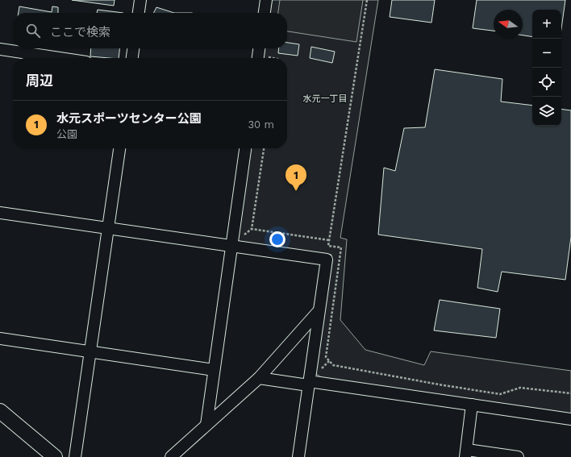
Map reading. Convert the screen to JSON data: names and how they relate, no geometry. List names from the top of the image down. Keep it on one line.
{"districts":["水元一丁目"],"north":"left","page":{"map_buttons":["+","−"],"search":"ここで検索","heading":"周辺","list":[{"mark":"1","name":"水元スポーツセンター公園","note":"公園","value":"30 m"}],"pins":"1"}}
